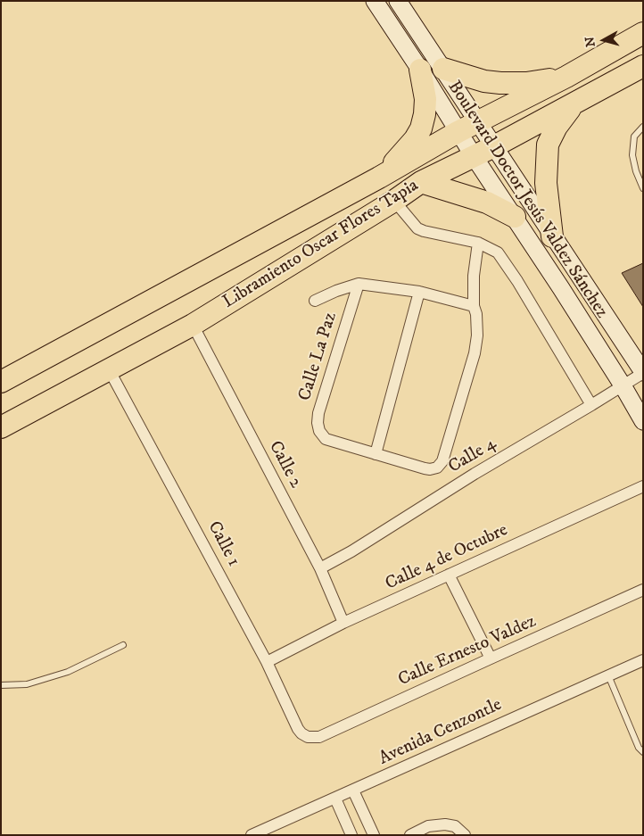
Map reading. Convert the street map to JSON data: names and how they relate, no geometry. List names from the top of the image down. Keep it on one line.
{"streets":{"highway":["Libramiento Oscar Flores Tapia"],"main road":["Boulevard Doctor Jesús Valdez Sánchez"],"street":["Calle La Paz","Calle 4","Calle 2","Calle 1","Calle 4 de Octubre","Calle Ernesto Valdez","Avenida Cenzontle"]},"crossings":[["Boulevard Doctor Jesús Valdez Sánchez","Libramiento Oscar Flores Tapia"],["Boulevard Doctor Jesús Valdez Sánchez","Calle 4"],["Libramiento Oscar Flores Tapia","Calle 2"],["Libramiento Oscar Flores Tapia","Calle 1"],["Calle 4","Calle 2"],["Calle 2","Calle 4 de Octubre"],["Calle 1","Calle 4 de Octubre"],["Calle 1","Calle Ernesto Valdez"]],"north":"left"}
